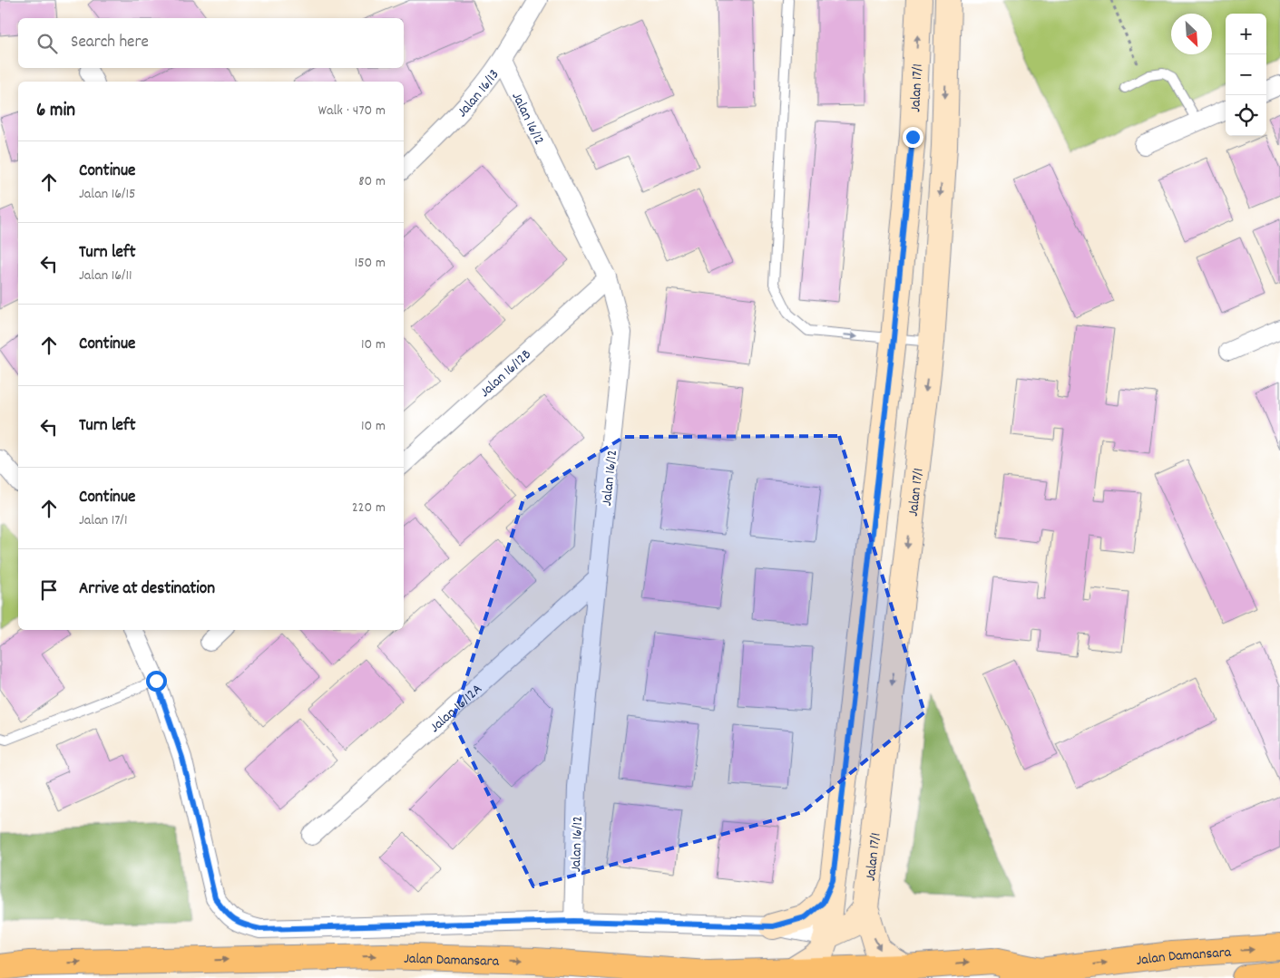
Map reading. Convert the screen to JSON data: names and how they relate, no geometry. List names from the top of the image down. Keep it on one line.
{"streets":{"main road":["Jalan Damansara"],"street":["Jalan 17/1","Jalan 16/13","Jalan 16/12","Jalan 16/12B","Jalan 16/12A"]},"crossings":[["Jalan 17/1","Jalan Damansara"],["Jalan 16/13","Jalan 16/12"],["Jalan 16/12","Jalan 16/12B"],["Jalan 16/12","Jalan 16/12A"]],"one_way":["Jalan Damansara"],"north":"bottom right","page":{"map_buttons":["+","−"],"search":"Search here","heading":["6 min","Walk · 470 m"],"list":[["Continue","Jalan 16/15","80 m"],["Turn left","Jalan 16/11","150 m"],["Continue","10 m"],["Turn left","10 m"],["Continue","Jalan 17/1","220 m"],"Arrive at destination"]}}
